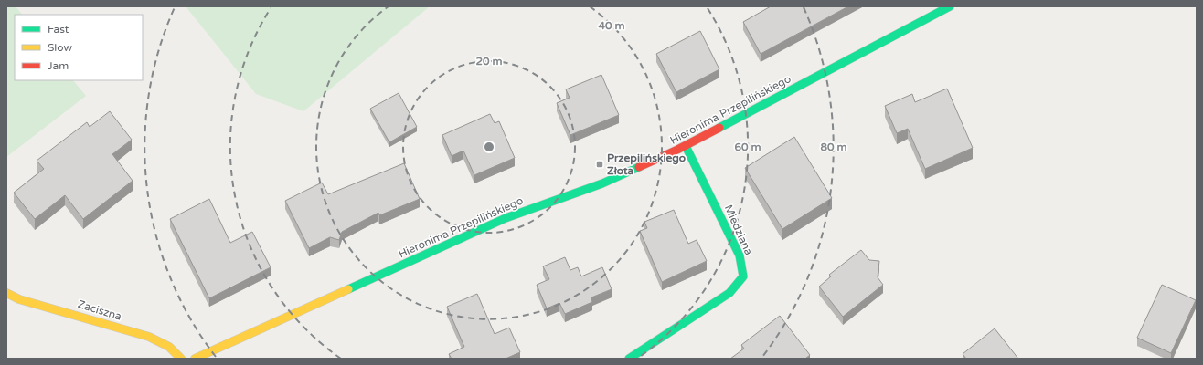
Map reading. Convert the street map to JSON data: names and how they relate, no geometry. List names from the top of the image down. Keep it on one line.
{"streets":{"street":["Hieronima Przepilińskiego","Miedziana","Zaciszna"]},"crossings":[["Hieronima Przepilińskiego","Miedziana"]],"places":{"transit":["Przepilińskiego Złota"]},"legend":["Fast","Slow","Jam"],"rings":["40 m","20 m","60 m","80 m"]}
